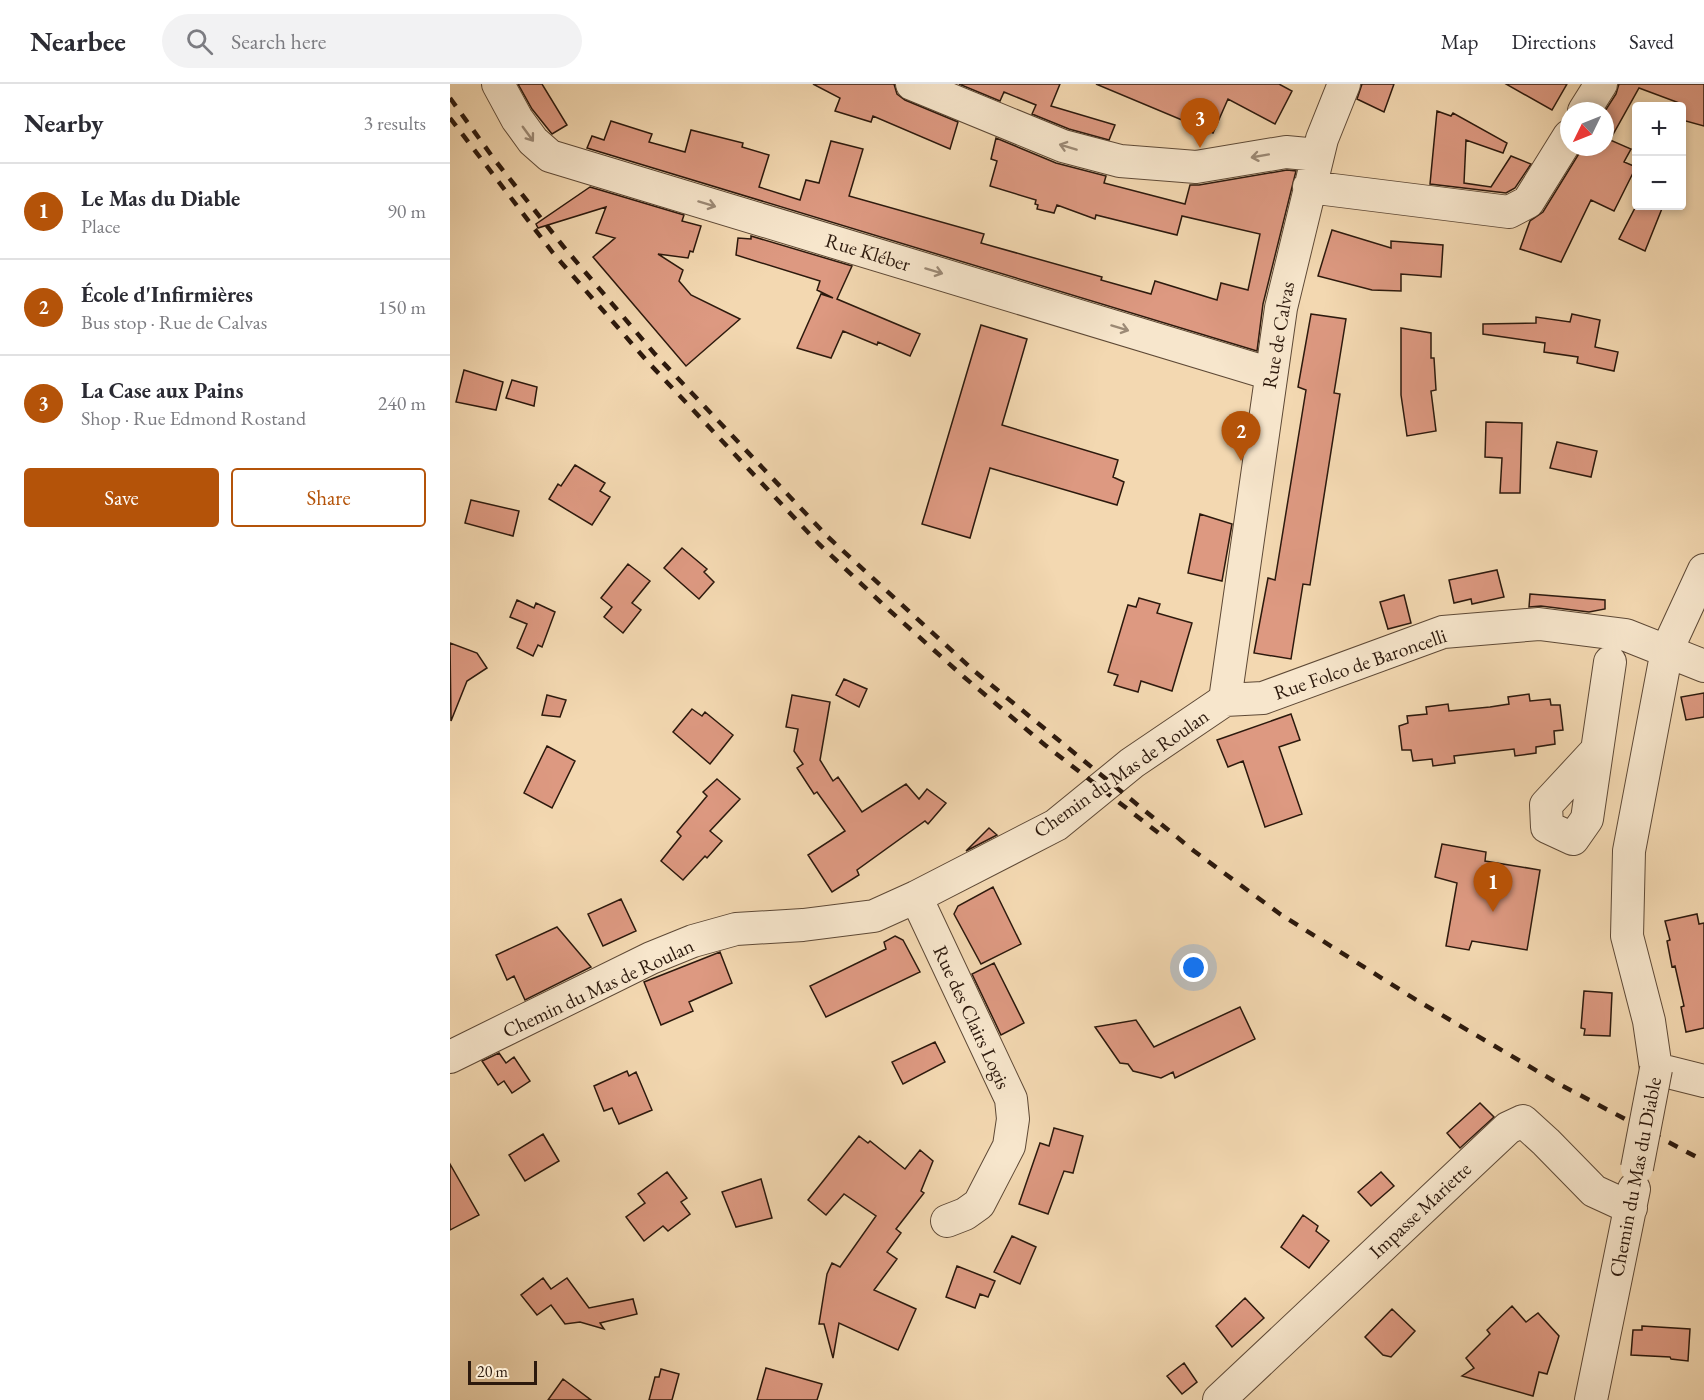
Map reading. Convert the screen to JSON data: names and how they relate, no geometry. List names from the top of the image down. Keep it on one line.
{"streets":{"street":["Rue Kléber","Rue de Calvas","Rue Folco de Baroncelli","Chemin du Mas de Roulan","Rue des Clairs Logis","Chemin du Mas du Diable","Impasse Mariette"]},"crossings":[["Rue Kléber","Rue de Calvas"],["Rue de Calvas","Rue Folco de Baroncelli"],["Rue de Calvas","Chemin du Mas de Roulan"],["Rue Folco de Baroncelli","Chemin du Mas de Roulan"],["Rue Folco de Baroncelli","Chemin du Mas du Diable"],["Chemin du Mas de Roulan","Rue des Clairs Logis"],["Chemin du Mas du Diable","Impasse Mariette"]],"scale_bar":"20 m","north":"bottom left","page":{"header":"Nearbee","search":"Search here","nav":["Map","Directions","Saved"],"heading":["Nearby","3 results"],"pins":["3","2","1"],"map_buttons":["+","−"],"list":[{"mark":"1","name":"Le Mas du Diable","note":"Place","value":"90 m"},{"mark":"2","name":"École d'Infirmières","note":"Bus stop · Rue de Calvas","value":"150 m"},{"mark":"3","name":"La Case aux Pains","note":"Shop · Rue Edmond Rostand","value":"240 m"}],"buttons":["Save","Share"],"scale":"20 m"}}
